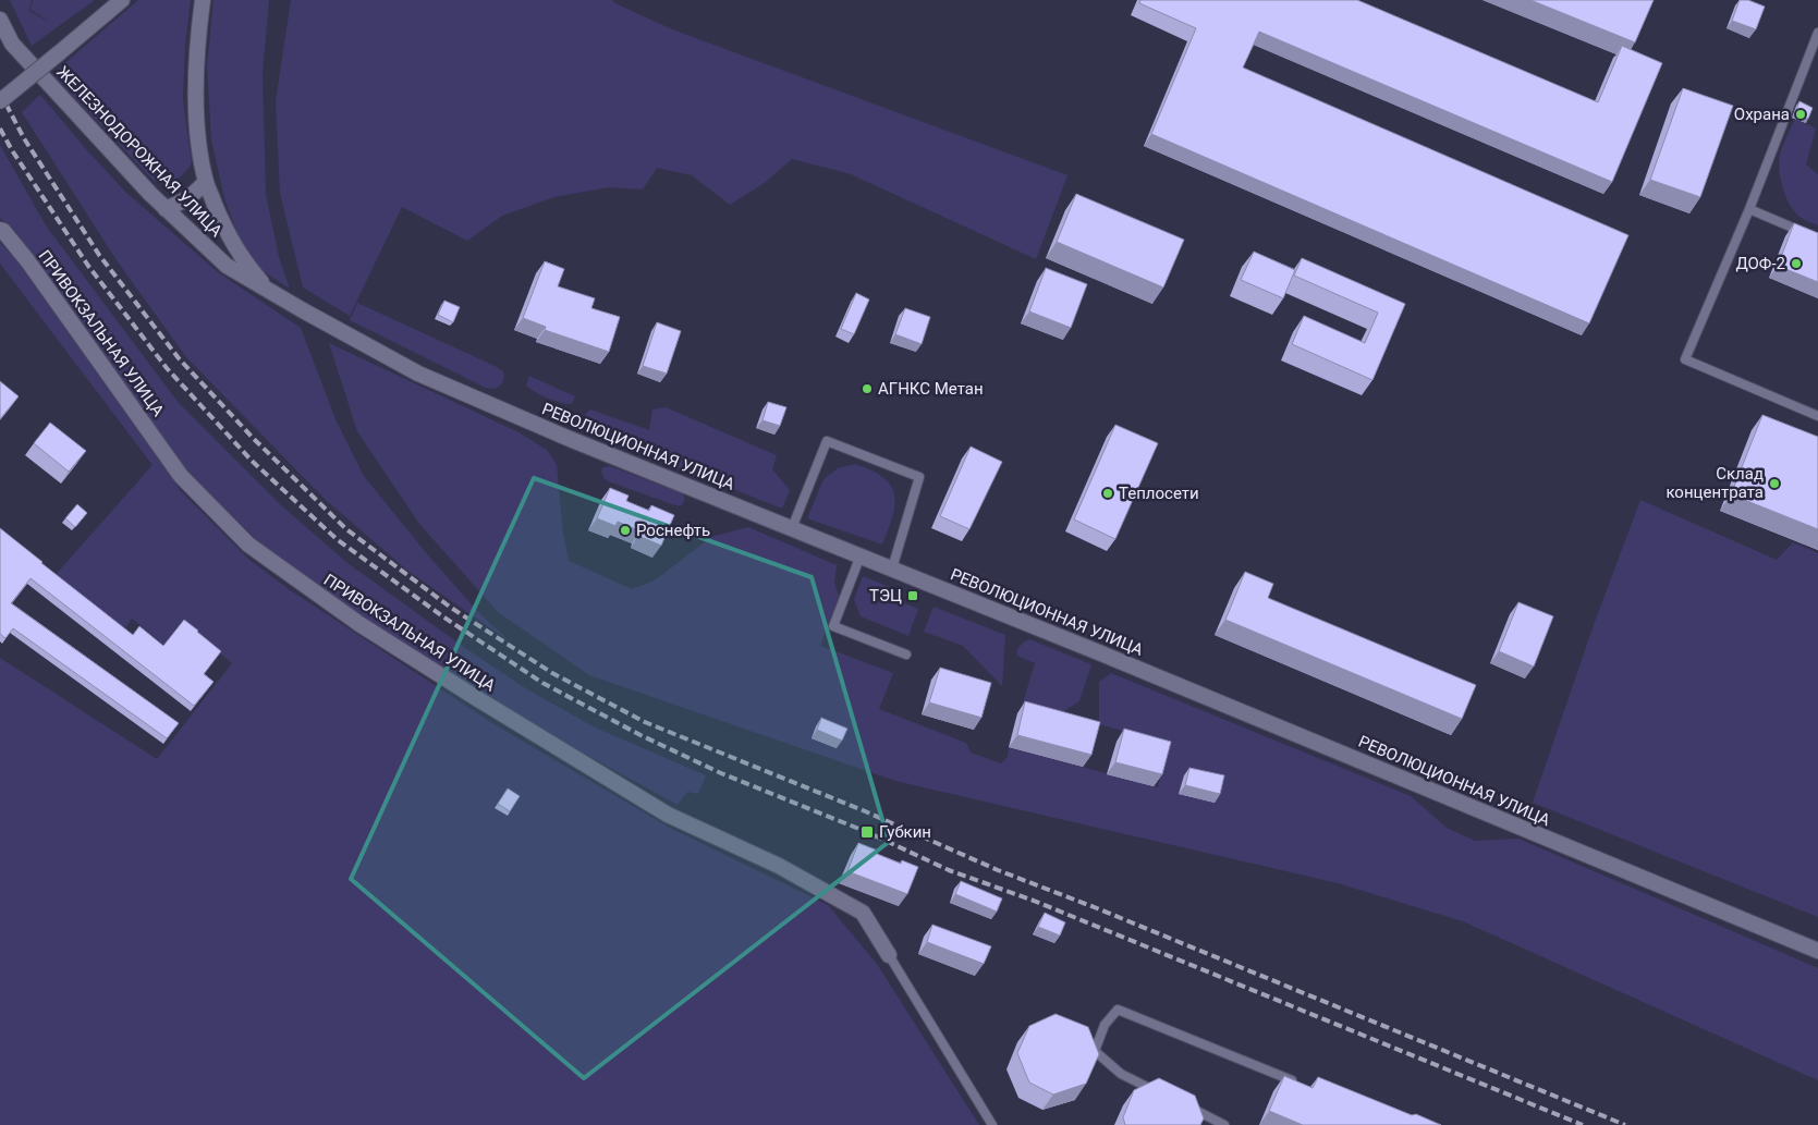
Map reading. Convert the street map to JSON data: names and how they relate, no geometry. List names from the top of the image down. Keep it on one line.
{"streets":{"street":["ЖЕЛЕЗНОДОРОЖНАЯ УЛИЦА","ПРИВОКЗАЛЬНАЯ УЛИЦА","РЕВОЛЮЦИОННАЯ УЛИЦА"]},"crossings":[["ЖЕЛЕЗНОДОРОЖНАЯ УЛИЦА","РЕВОЛЮЦИОННАЯ УЛИЦА"]],"places":{"other":["Охрана","ДОФ-2","АГНКС Метан","Склад концентрата","Теплосети","Роснефть"],"transit":["ТЭЦ","Губкин"]}}
